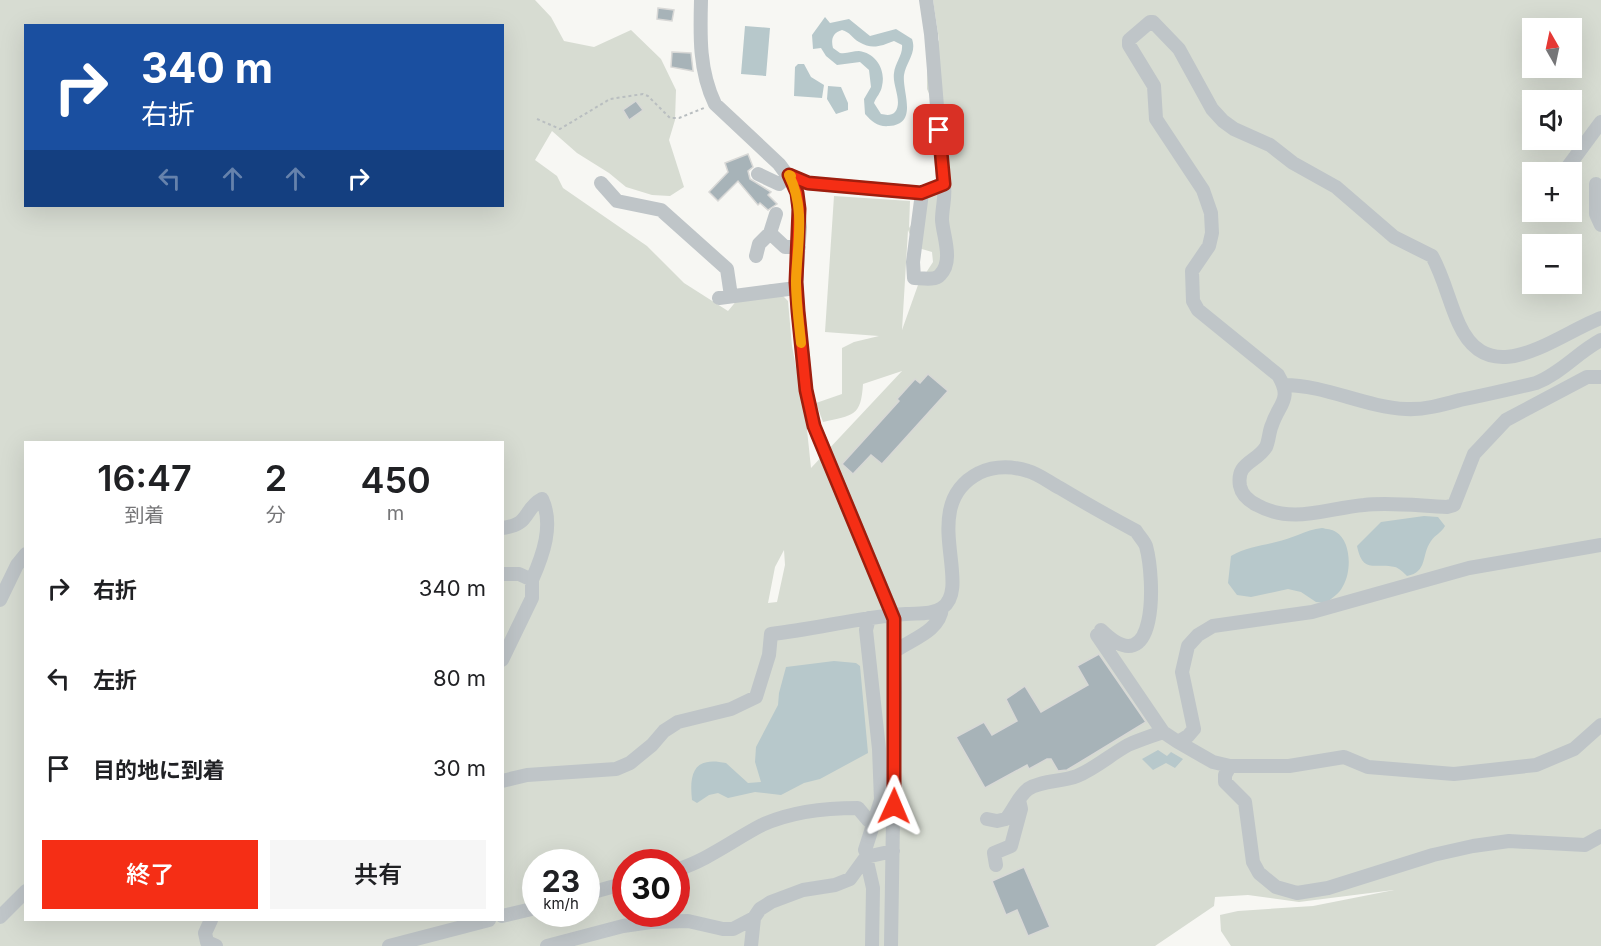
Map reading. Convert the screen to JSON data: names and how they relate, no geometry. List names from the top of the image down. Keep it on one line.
{"north":"top","page":{"map_buttons":["+","−"],"turn":["340 m","右折"],"eta":["16:47","到着","2","分","450","m"],"list":[{"name":"右折","value":"340 m"},{"name":"左折","value":"80 m"},{"name":"目的地に到着","value":"30 m"}],"buttons":["終了","共有"],"speed":"23 km/h","limit":"30"}}
